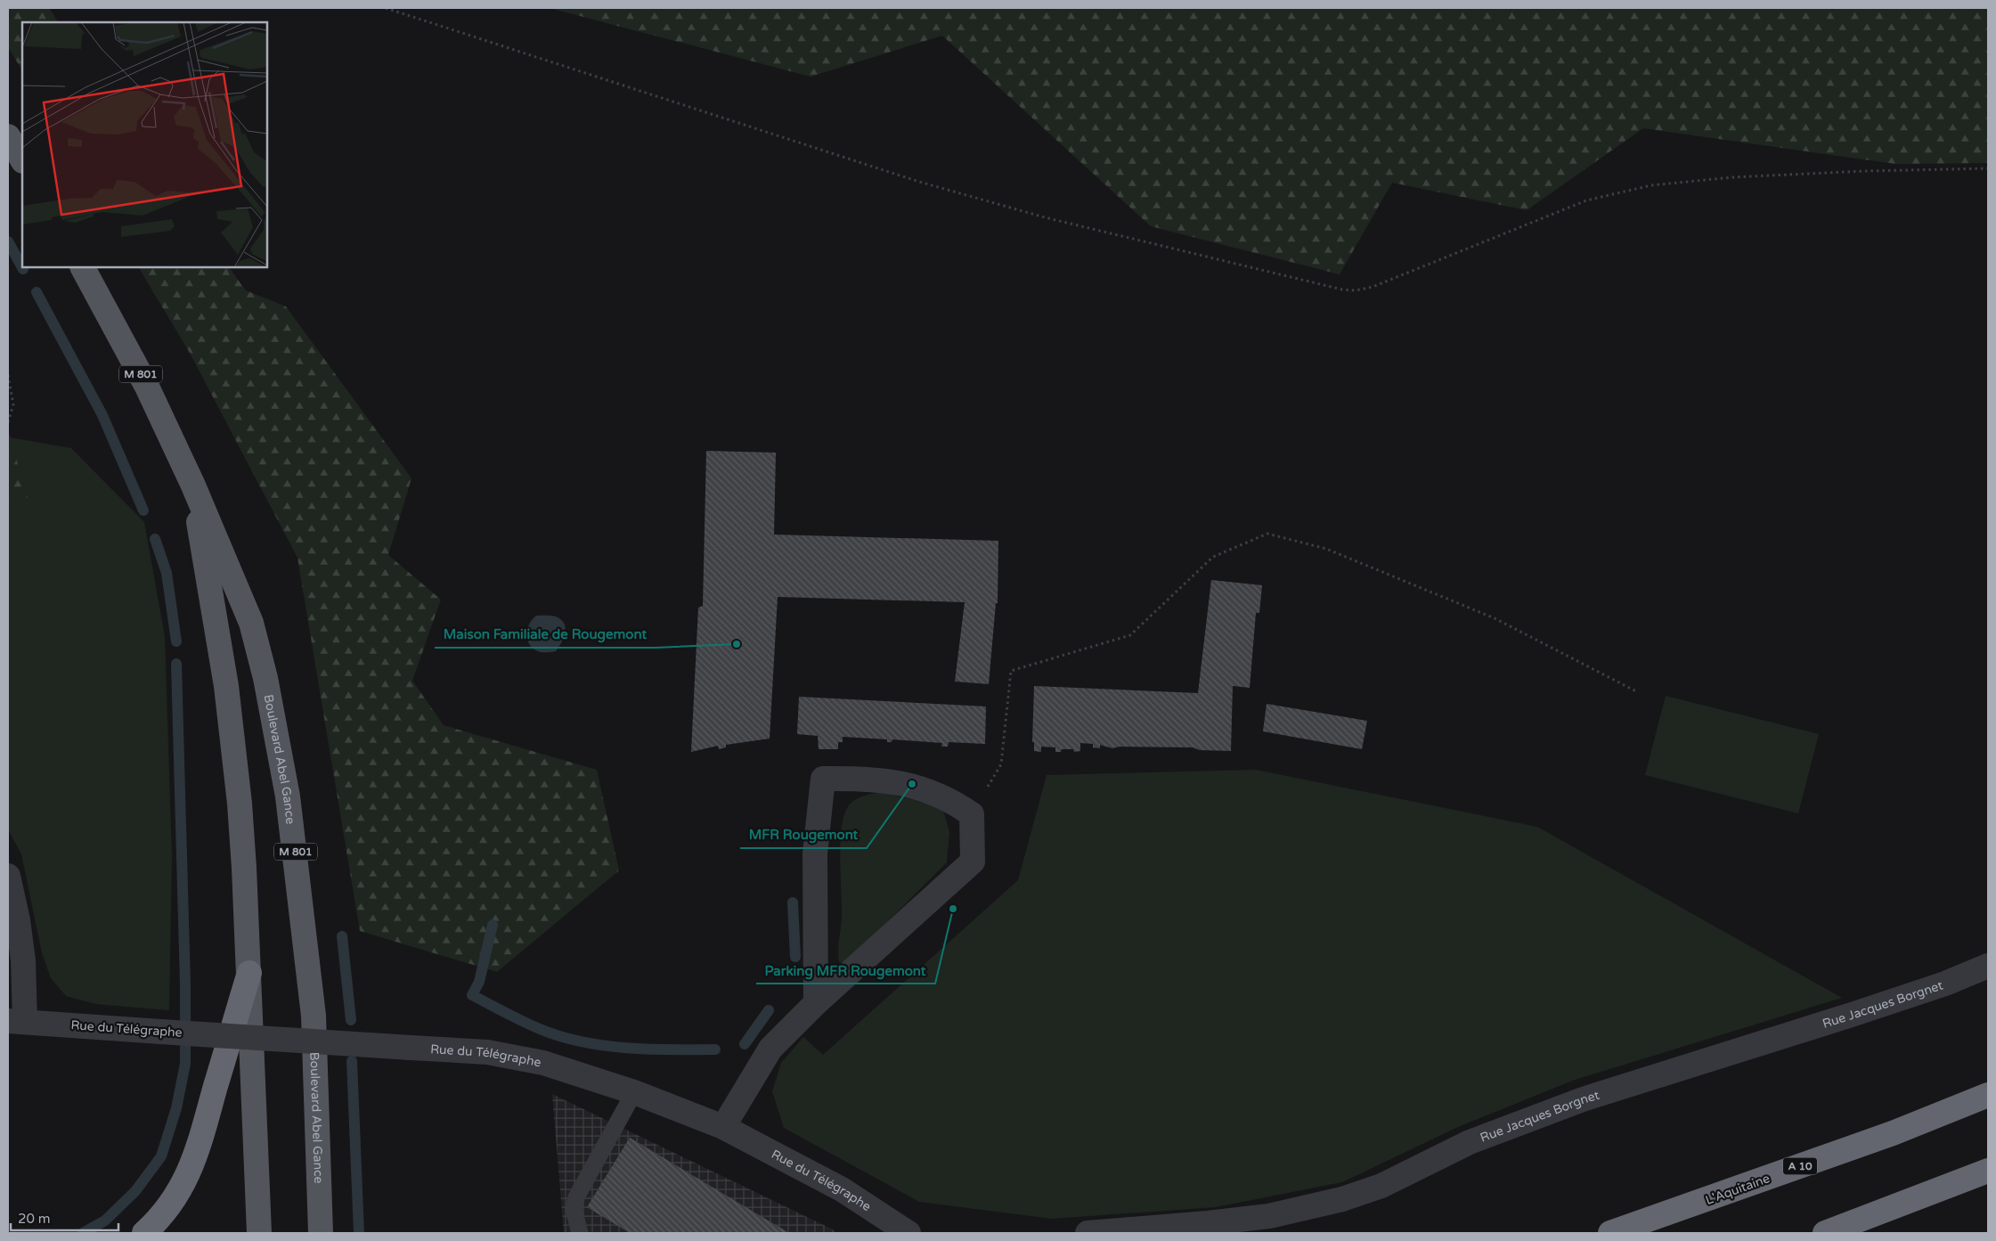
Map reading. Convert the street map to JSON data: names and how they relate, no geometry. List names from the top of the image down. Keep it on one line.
{"streets":{"highway":["A 10","L'Aquitaine"],"main road":["M 801","Boulevard Abel Gance"],"street":["Rue Jacques Borgnet","Rue du Télégraphe"]},"places":["Maison Familiale de Rougemont","MFR Rougemont","Parking MFR Rougemont"],"scale_bar":"20 m"}
